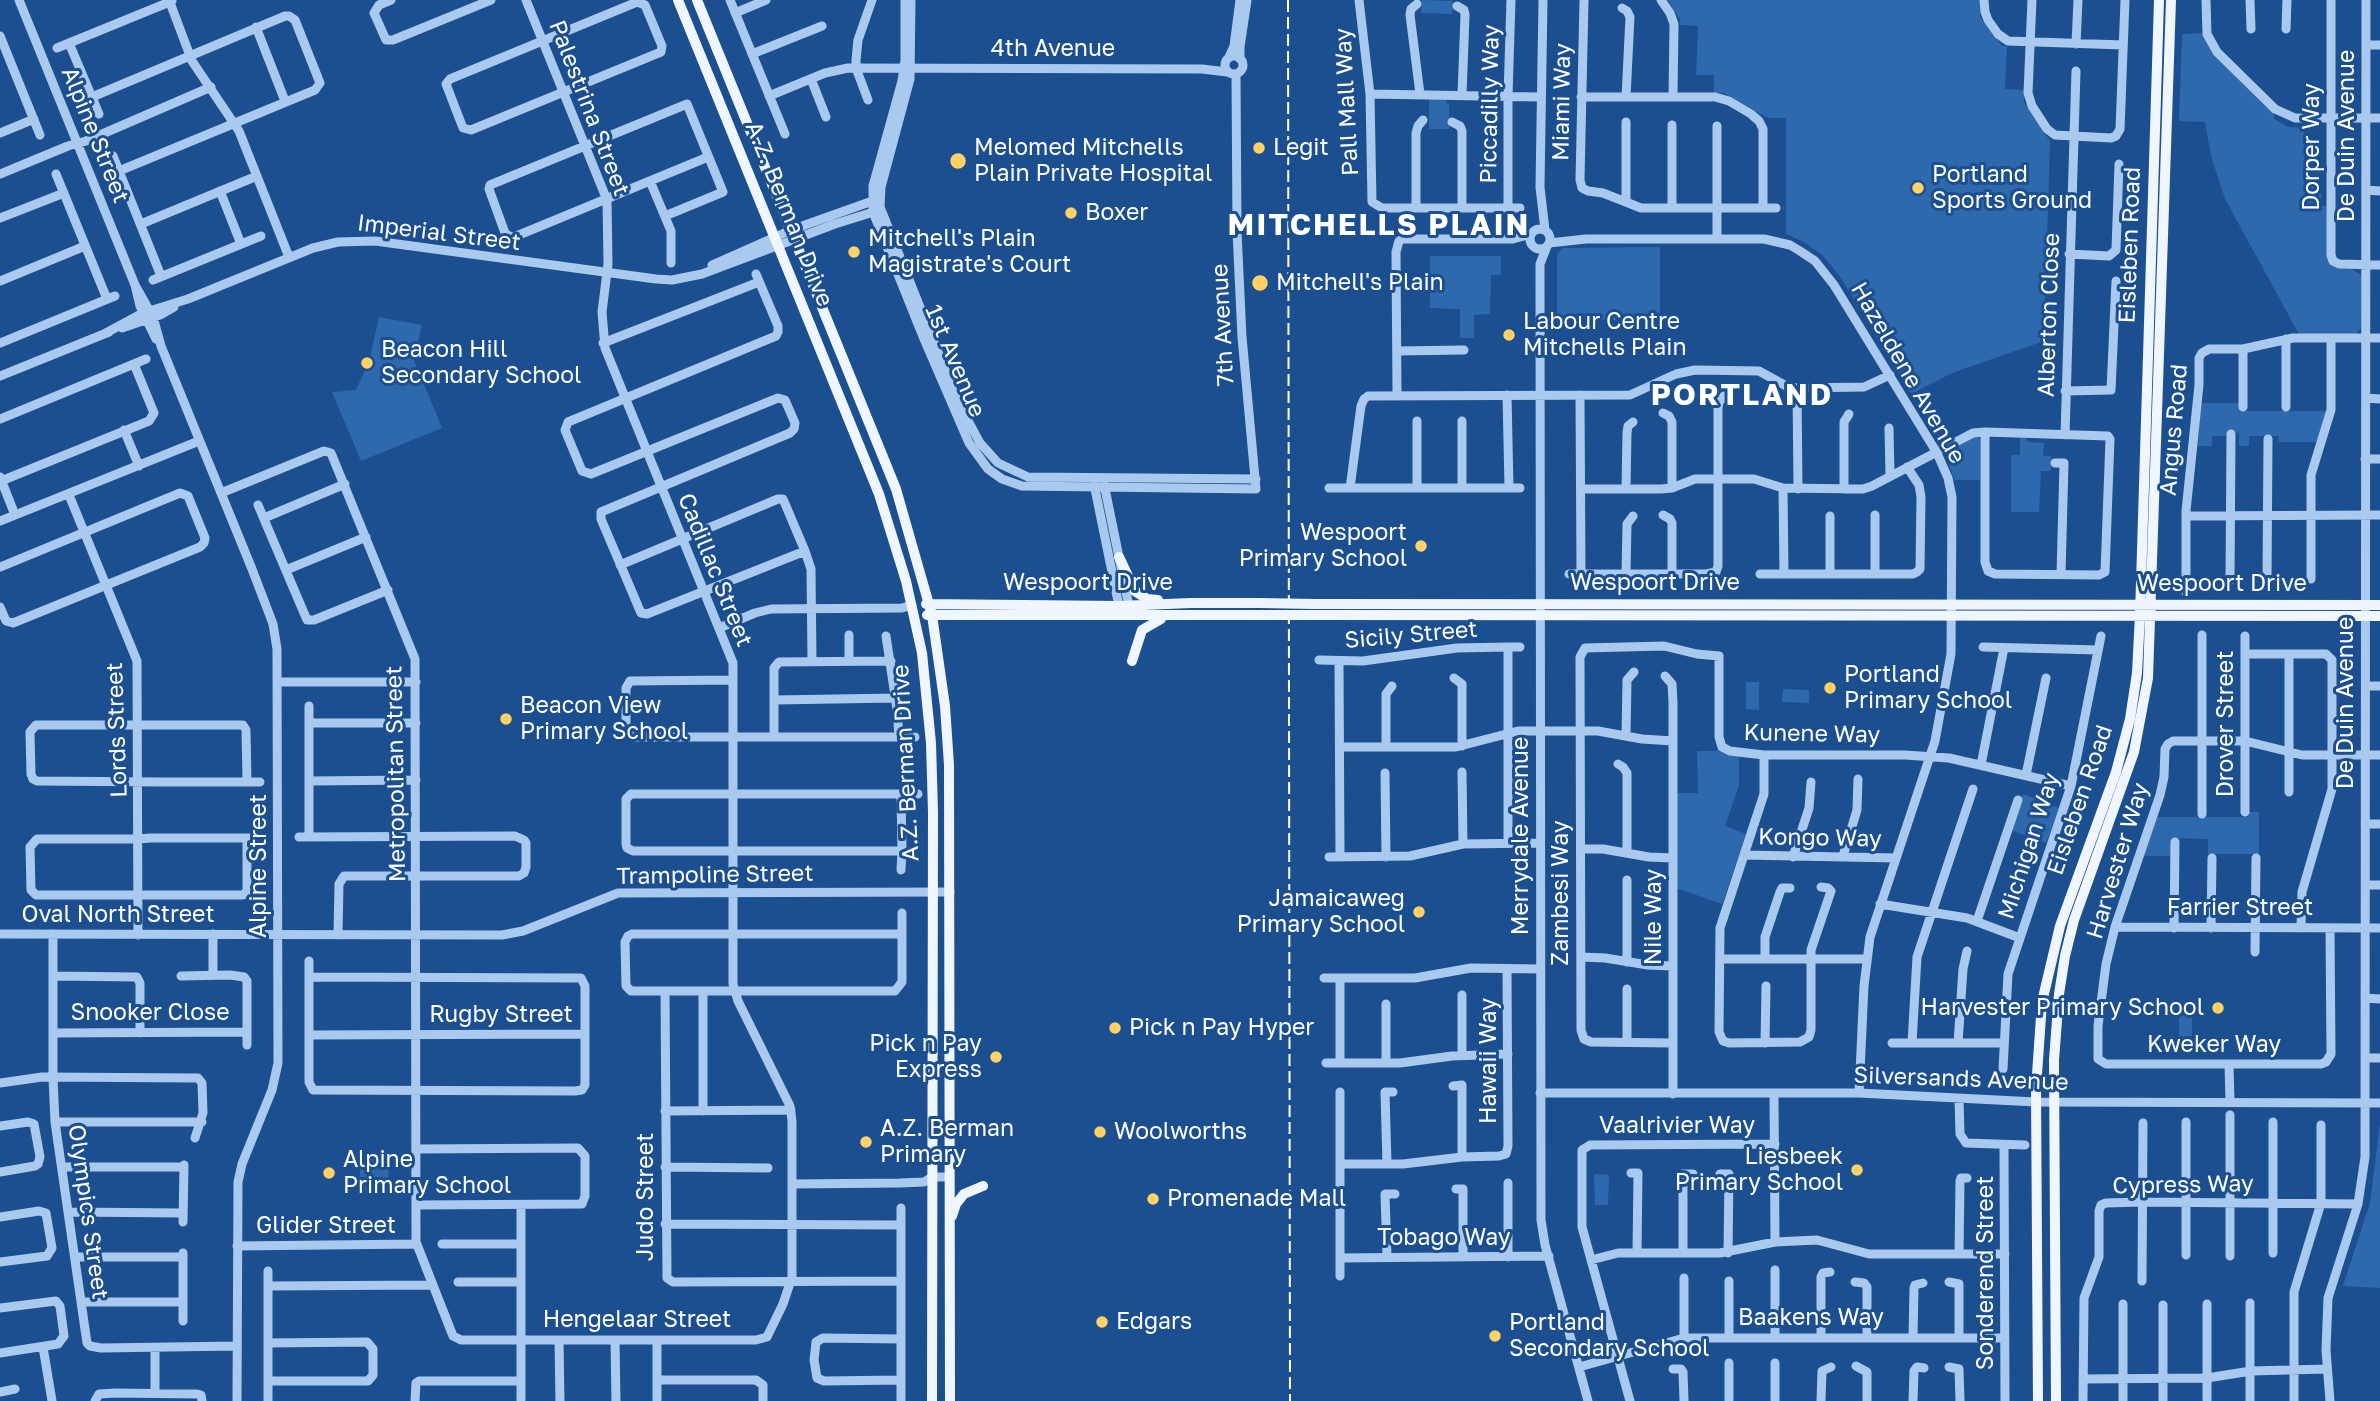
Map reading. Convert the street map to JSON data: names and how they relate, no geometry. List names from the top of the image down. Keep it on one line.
{"streets":{"main road":["A.Z. Berman Drive","Eisleben Road","Wespoort Drive"],"street":["4th Avenue","Pall Mall Way","Miami Way","Piccadilly Way","Palestrina Street","Alpine Street","De Duin Avenue","Dorper Way","Imperial Street","Alberton Close","7th Avenue","1st Avenue","Hazeldene Avenue","Angus Road","Cadillac Street","Sicily Street","Drover Street","Lords Street","Kunene Way","Metropolitan Street","Merrydale Avenue","Kongo Way","Michigan Way","Harvester Way","Trampoline Street","Zambesi Way","Farrier Street","Oval North Street","Nile Way","Snooker Close","Rugby Street","Kweker Way","Hawaii Way","Silversands Avenue","Vaalrivier Way","Cypress Way","Judo Street","Olympics Street","Glider Street","Tobago Way","Sonderend Street","Baakens Way","Hengelaar Street"]},"crossings":[["4th Avenue","7th Avenue"],["4th Avenue","1st Avenue"],["Palestrina Street","Imperial Street"],["Palestrina Street","Cadillac Street"],["Alpine Street","Imperial Street"],["Alpine Street","Metropolitan Street"],["Alpine Street","Trampoline Street"],["Alpine Street","Oval North Street"],["Alpine Street","Olympics Street"],["Alpine Street","Glider Street"],["De Duin Avenue","Dorper Way"],["De Duin Avenue","Angus Road"],["De Duin Avenue","Wespoort Drive"],["De Duin Avenue","Harvester Way"],["De Duin Avenue","Farrier Street"],["De Duin Avenue","Silversands Avenue"],["De Duin Avenue","Cypress Way"],["A.Z. Berman Drive","Imperial Street"],["A.Z. Berman Drive","Wespoort Drive"],["A.Z. Berman Drive","Trampoline Street"],["Imperial Street","Cadillac Street"],["Eisleben Road","Wespoort Drive"],["Eisleben Road","Silversands Avenue"],["7th Avenue","1st Avenue"],["Hazeldene Avenue","Wespoort Drive"],["Hazeldene Avenue","Kunene Way"],["Hazeldene Avenue","Merrydale Avenue"],["Hazeldene Avenue","Kongo Way"],["Cadillac Street","Trampoline Street"],["Cadillac Street","Hengelaar Street"],["Wespoort Drive","Merrydale Avenue"],["Drover Street","Harvester Way"],["Lords Street","Oval North Street"],["Kunene Way","Michigan Way"],["Kunene Way","Zambesi Way"],["Metropolitan Street","Trampoline Street"],["Metropolitan Street","Hengelaar Street"],["Merrydale Avenue","Silversands Avenue"],["Merrydale Avenue","Tobago Way"],["Merrydale Avenue","Baakens Way"],["Harvester Way","Farrier Street"],["Harvester Way","Kweker Way"],["Trampoline Street","Oval North Street"],["Trampoline Street","Hengelaar Street"],["Zambesi Way","Nile Way"],["Farrier Street","Kweker Way"],["Oval North Street","Olympics Street"],["Nile Way","Silversands Avenue"],["Snooker Close","Olympics Street"],["Rugby Street","Hengelaar Street"],["Silversands Avenue","Sonderend Street"],["Vaalrivier Way","Baakens Way"],["Judo Street","Hengelaar Street"],["Glider Street","Hengelaar Street"],["Sonderend Street","Baakens Way"]],"districts":["MITCHELLS PLAIN","PORTLAND"],"places":["Legit","Melomed Mitchells Plain Private Hospital","Portland Sports Ground","Boxer","Mitchell's Plain Magistrate's Court","Mitchell's Plain","Labour Centre Mitchells Plain","Beacon Hill Secondary School","Wespoort Primary School","Portland Primary School","Beacon View Primary School","Jamaicaweg Primary School","Harvester Primary School","Pick n Pay Hyper","Pick n Pay Express","Woolworths","A.Z. Berman Primary","Liesbeek Primary School","Alpine Primary School","Promenade Mall","Edgars","Portland Secondary School"]}
